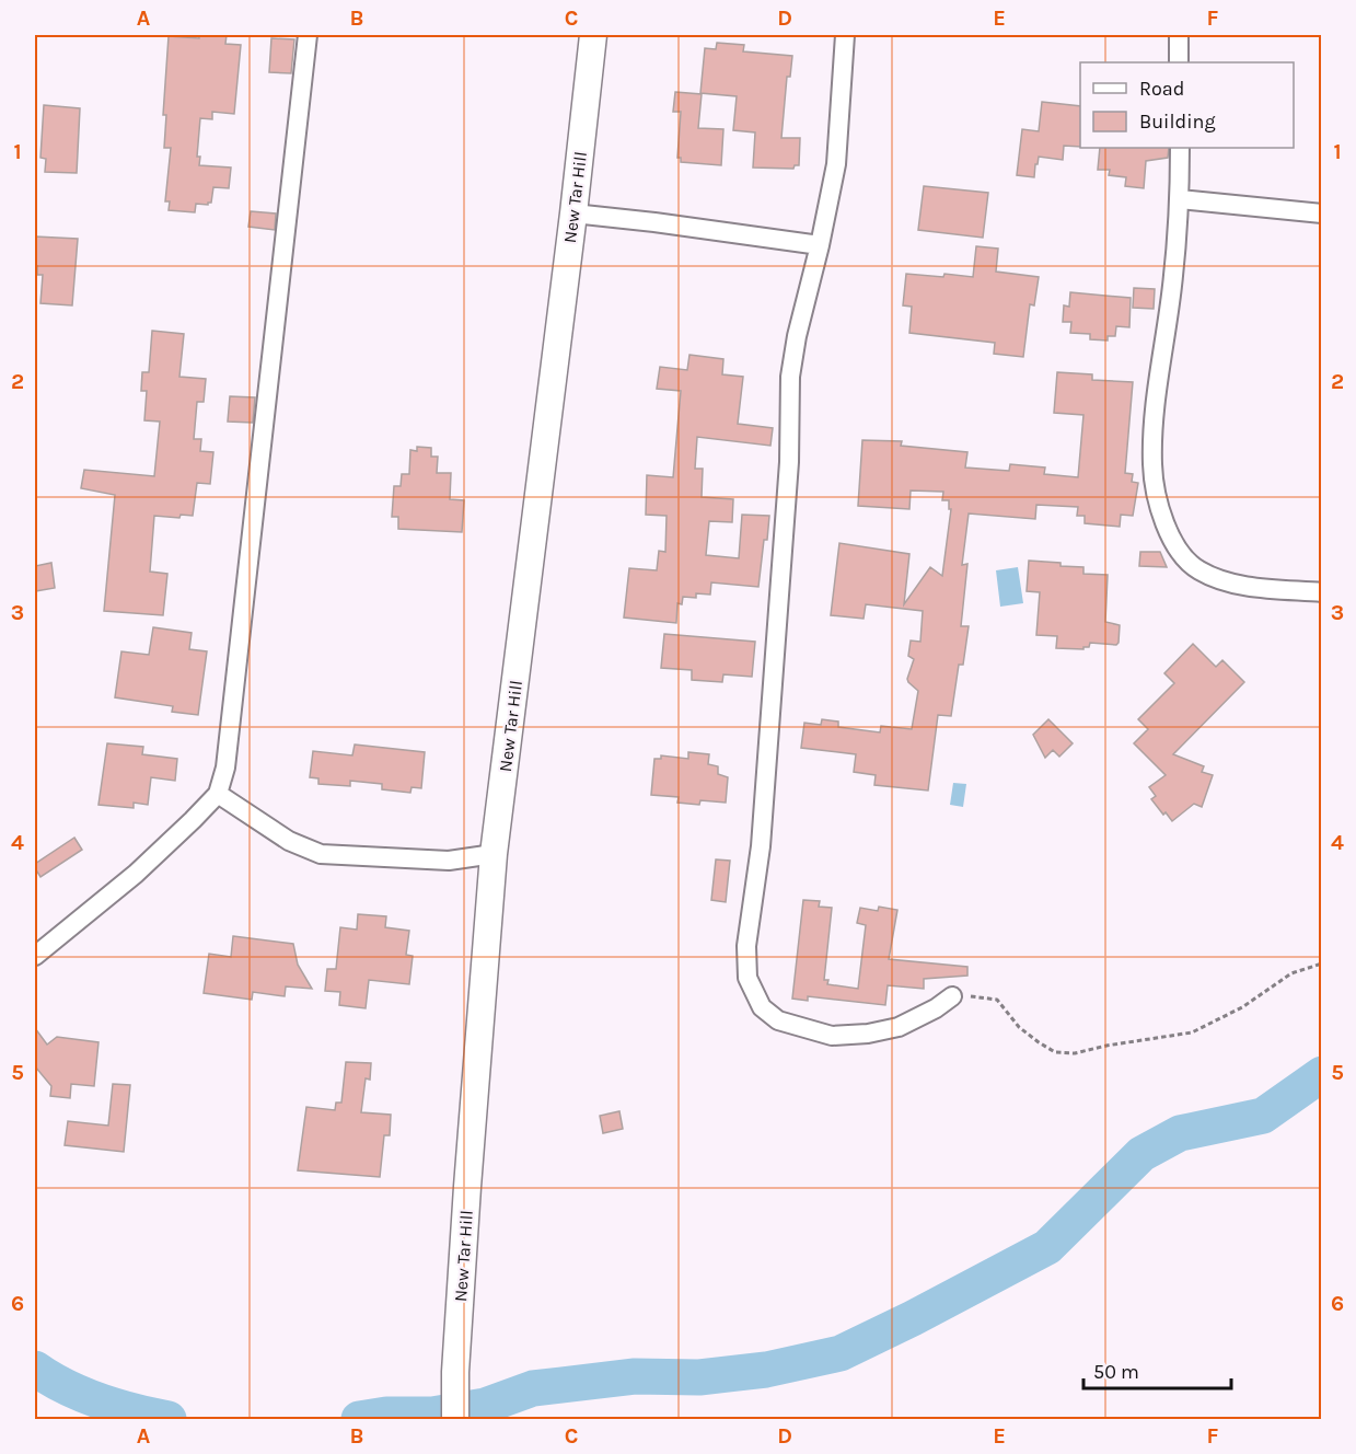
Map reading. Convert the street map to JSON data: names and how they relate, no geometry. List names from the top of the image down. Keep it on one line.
{"streets":{"street":["New Tar Hill"]},"legend":["Road","Building"],"scale_bar":"50 m","grid":{"columns":["A","B","C","D","E","F"],"rows":["1","2","3","4","5","6"]}}
